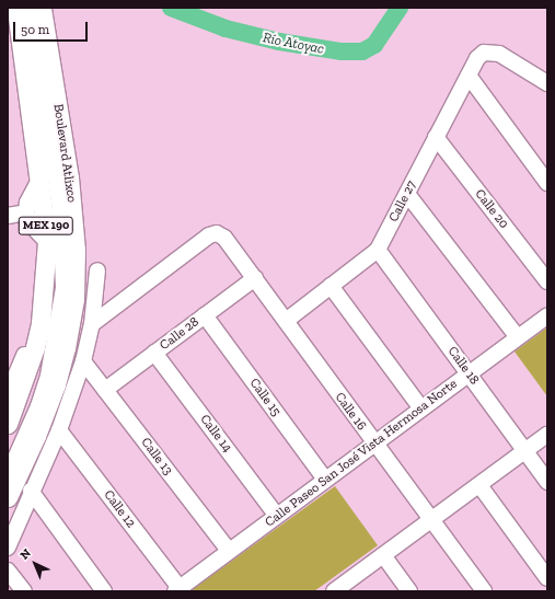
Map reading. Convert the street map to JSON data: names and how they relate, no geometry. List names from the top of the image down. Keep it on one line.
{"streets":{"main road":["Boulevard Atlixco","MEX 190"],"street":["Calle 27","Calle 20","Calle 28","Calle 18","Calle 15","Calle 16","Calle 14","Calle Paseo San José Vista Hermosa Norte","Calle 13","Calle 12"]},"crossings":[["Boulevard Atlixco","MEX 190"],["Calle 27","Calle 20"],["Calle 27","Calle 18"],["Calle 27","Calle 16"],["Calle 28","Calle 15"],["Calle 28","Calle 16"],["Calle 28","Calle 14"],["Calle 28","Calle 13"],["Calle 18","Calle Paseo San José Vista Hermosa Norte"],["Calle 15","Calle Paseo San José Vista Hermosa Norte"],["Calle 16","Calle Paseo San José Vista Hermosa Norte"],["Calle 14","Calle Paseo San José Vista Hermosa Norte"],["Calle Paseo San José Vista Hermosa Norte","Calle 13"],["Calle Paseo San José Vista Hermosa Norte","Calle 12"]],"water":["Río Atoyac"],"scale_bar":"50 m","north":"top left"}
